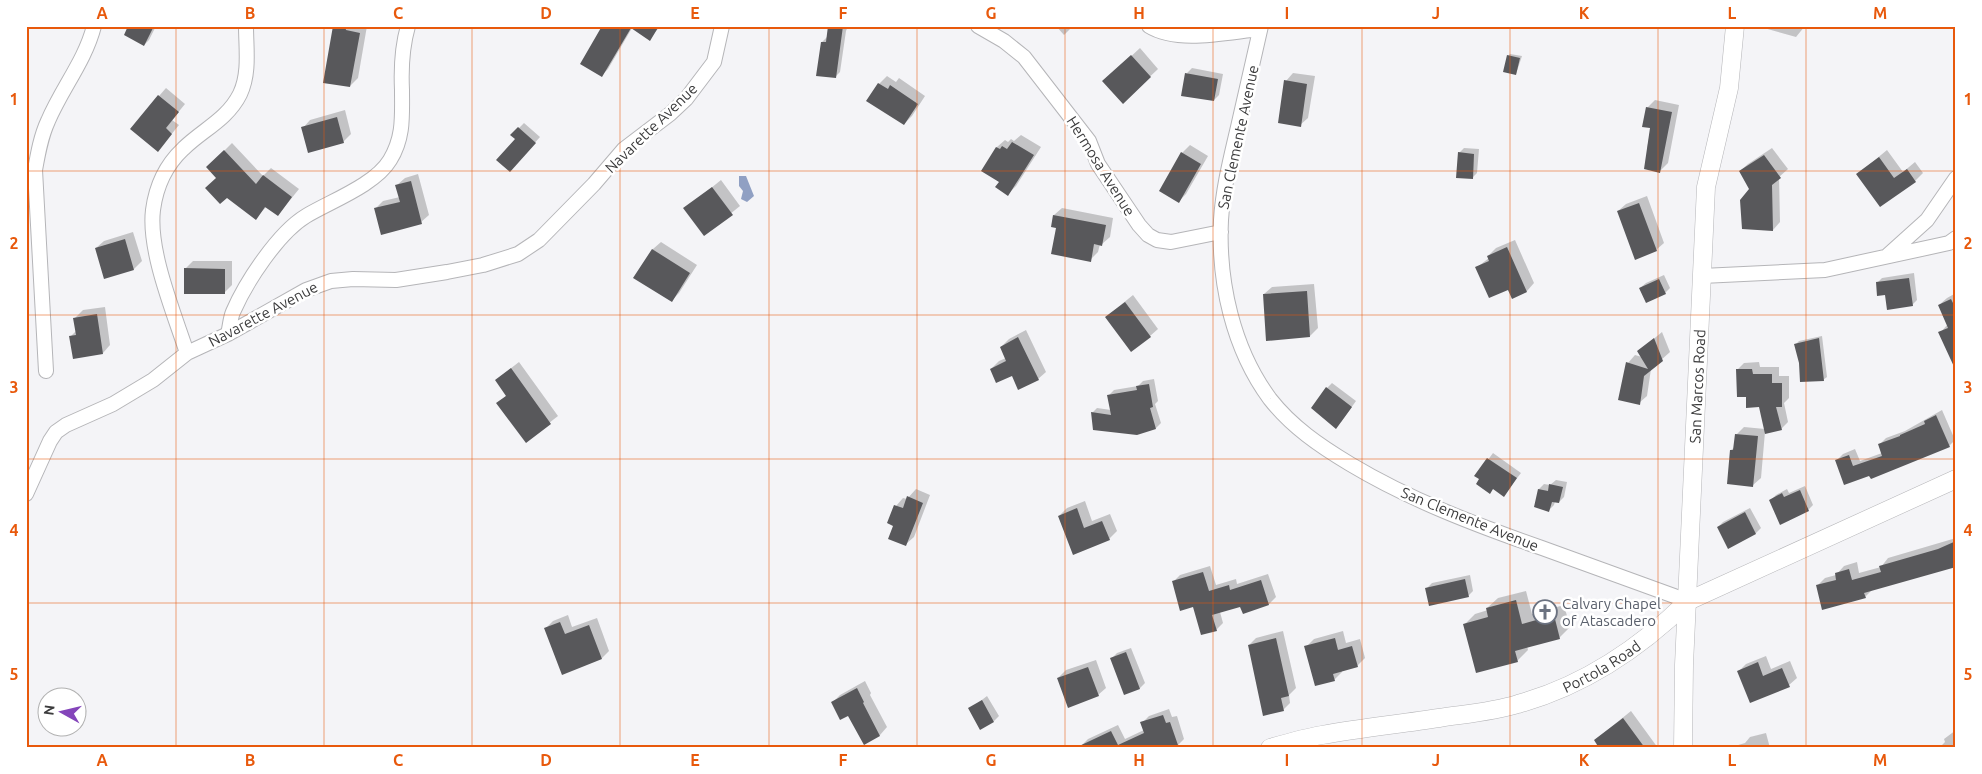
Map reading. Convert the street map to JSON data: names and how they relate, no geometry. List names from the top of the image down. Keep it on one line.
{"streets":{"street":["Navarette Avenue","San Clemente Avenue","Hermosa Avenue","San Marcos Road","Portola Road"]},"crossings":[["San Clemente Avenue","Hermosa Avenue"],["San Clemente Avenue","San Marcos Road"],["San Clemente Avenue","Portola Road"],["San Marcos Road","Portola Road"]],"places":{"church":["Calvary Chapel of Atascadero"]},"north":"left","grid":{"columns":["A","B","C","D","E","F","G","H","I","J","K","L","M"],"rows":["1","2","3","4","5"]}}
